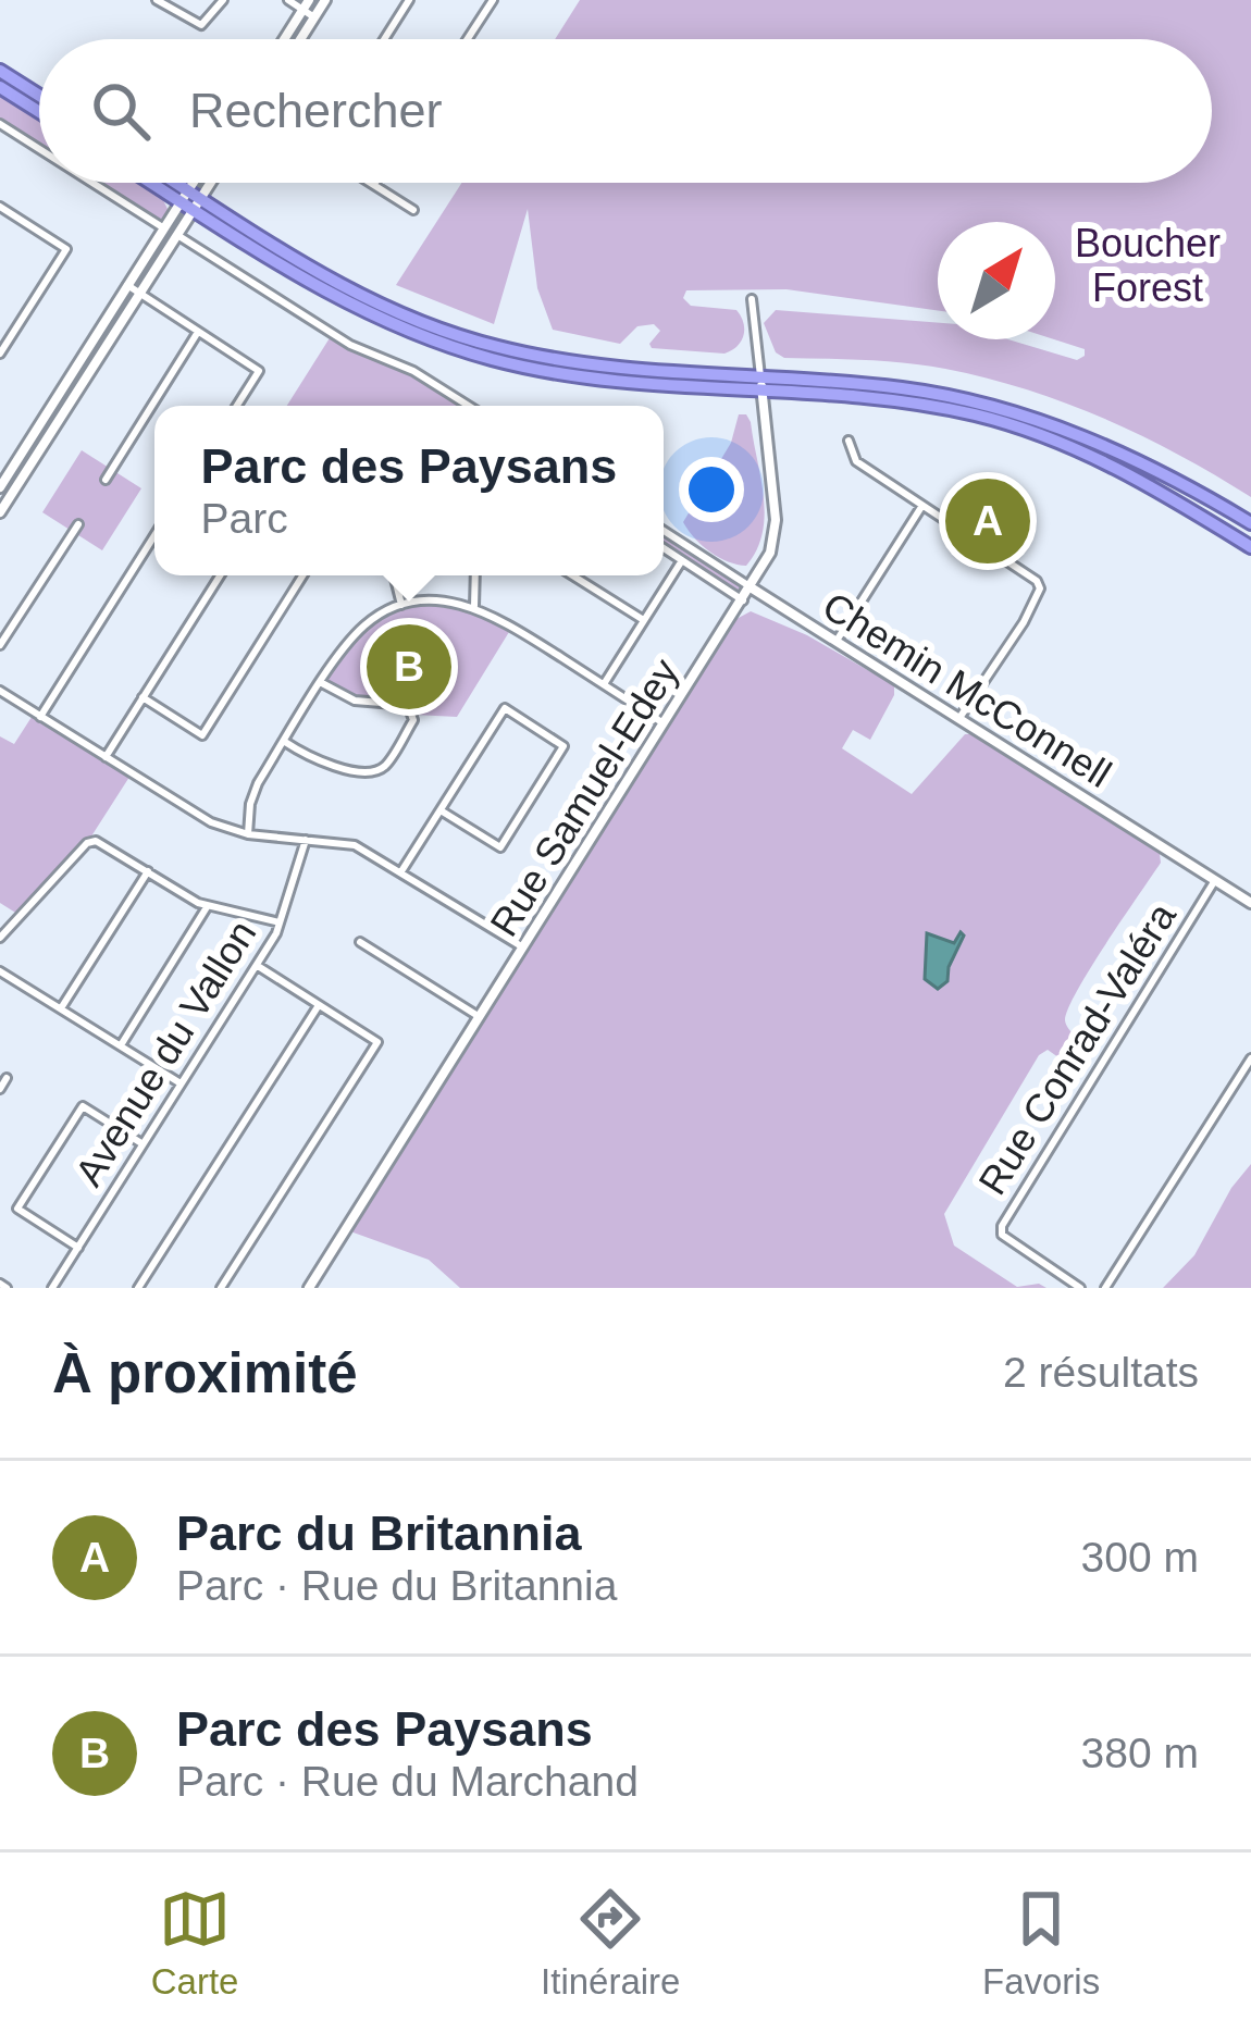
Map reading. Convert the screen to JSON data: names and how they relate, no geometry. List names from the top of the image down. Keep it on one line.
{"streets":{"street":["Chemin McConnell","Rue Samuel-Edey","Rue Conrad-Valéra","Avenue du Vallon"]},"crossings":[["Chemin McConnell","Rue Samuel-Edey"],["Chemin McConnell","Rue Conrad-Valéra"]],"parks":["Boucher Forest"],"north":"top right","page":{"search":"Rechercher","popup":["Parc des Paysans","Parc"],"pins":["A","B"],"heading":["À proximité","2 résultats"],"list":[{"mark":"A","name":"Parc du Britannia","note":"Parc · Rue du Britannia","value":"300 m"},{"mark":"B","name":"Parc des Paysans","note":"Parc · Rue du Marchand","value":"380 m"}],"nav":["Carte","Itinéraire","Favoris"]}}
